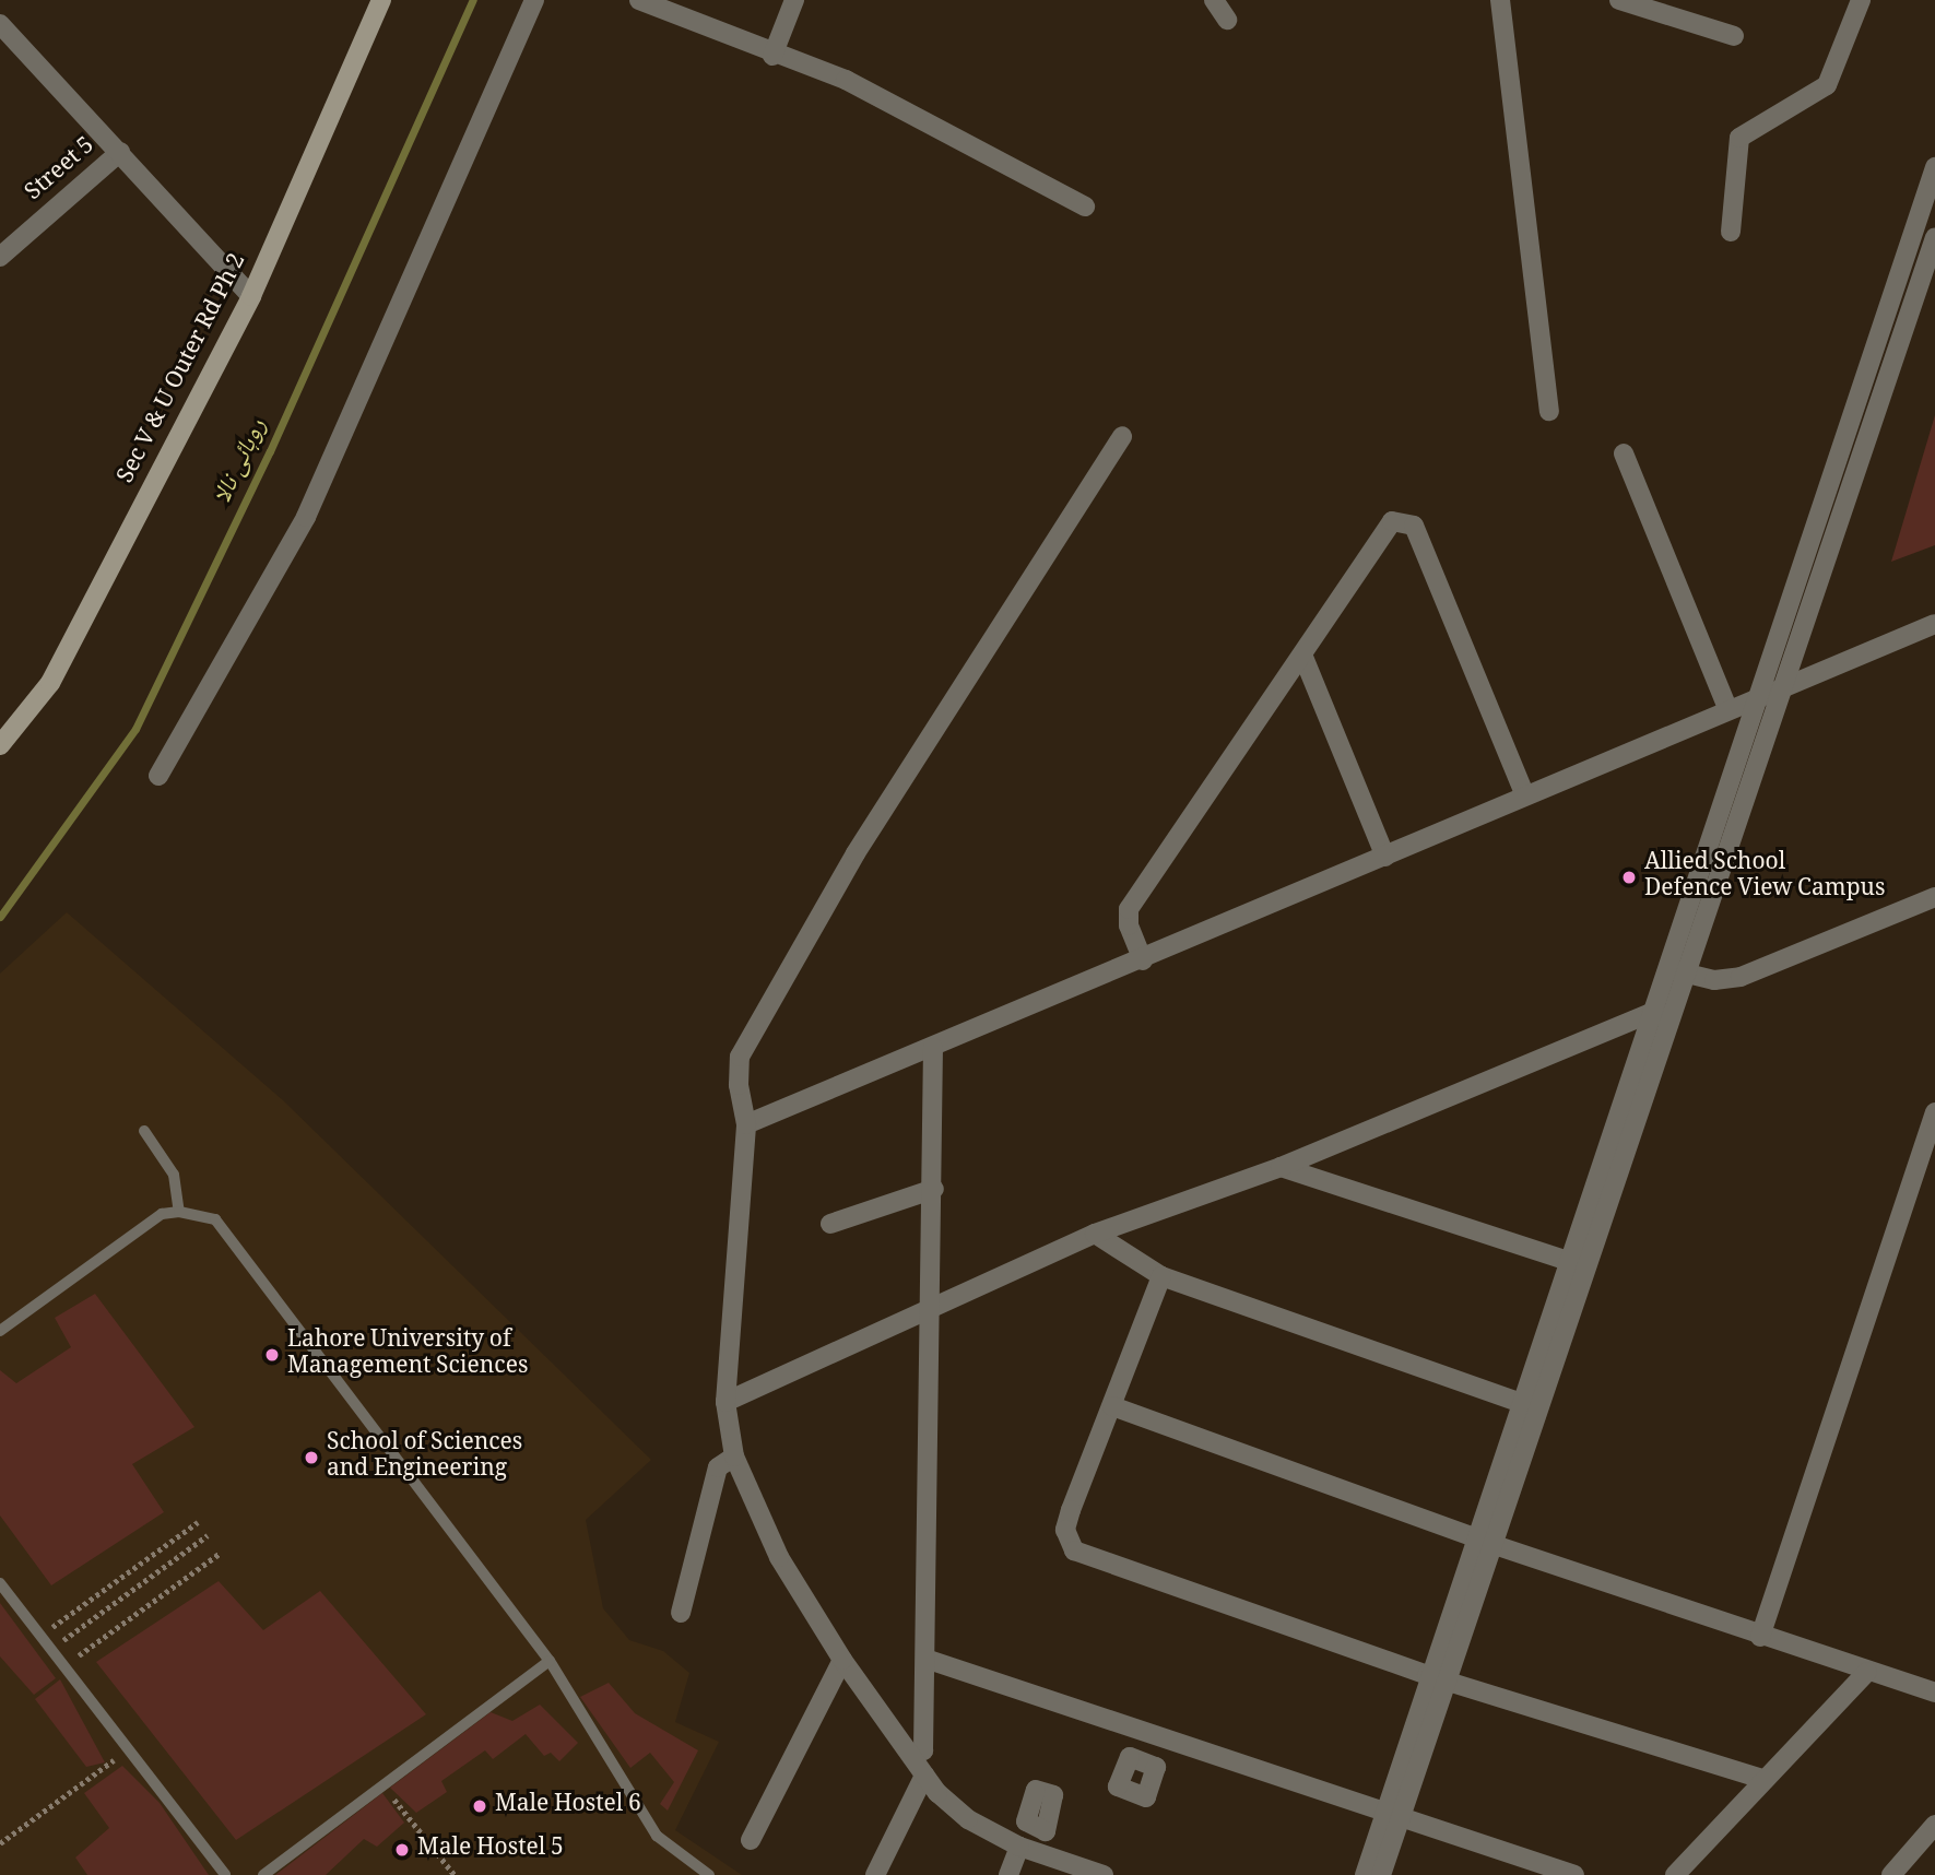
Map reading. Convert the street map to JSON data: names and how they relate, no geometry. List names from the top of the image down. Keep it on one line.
{"streets":{"main road":["Sec V & U Outer Rd Ph 2"],"street":["Street 5"]},"water":["روہائی نالا"],"places":["Allied School Defence View Campus","Lahore University of Management Sciences","School of Sciences and Engineering","Male Hostel 6","Male Hostel 5"]}
